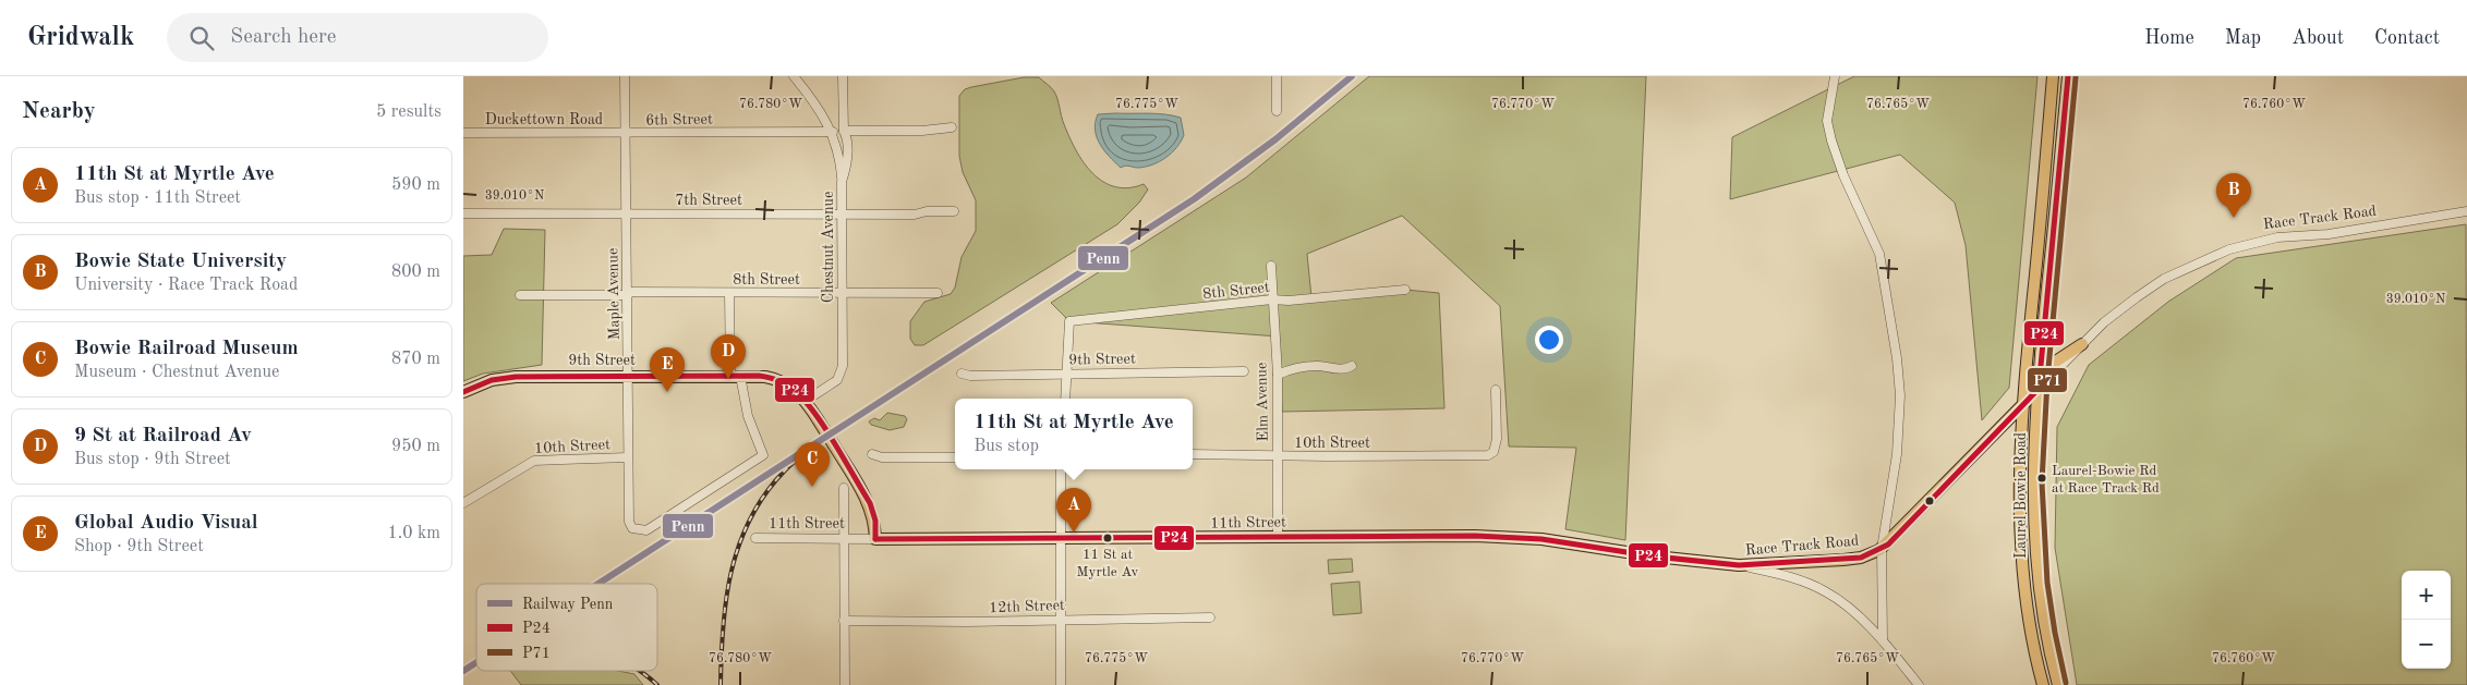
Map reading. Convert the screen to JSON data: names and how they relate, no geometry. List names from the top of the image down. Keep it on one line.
{"streets":{"main road":["Race Track Road","9th Street","Laurel Bowie Road","11th Street"],"street":["Duckettown Road","6th Street","7th Street","Chestnut Avenue","8th Street","Maple Avenue","Elm Avenue","10th Street","12th Street"]},"crossings":[["Duckettown Road","6th Street"],["Duckettown Road","Maple Avenue"],["6th Street","Maple Avenue"],["7th Street","Chestnut Avenue"],["7th Street","Maple Avenue"],["Race Track Road","Laurel Bowie Road"],["Race Track Road","11th Street"],["Chestnut Avenue","8th Street"],["Chestnut Avenue","9th Street"],["8th Street","Maple Avenue"],["8th Street","9th Street"],["8th Street","Elm Avenue"],["Maple Avenue","9th Street"],["Maple Avenue","10th Street"],["9th Street","11th Street"],["Elm Avenue","10th Street"],["Elm Avenue","11th Street"]],"places":["Laurel-Bowie Rd at Race Track Rd","11 St at Myrtle Av"],"lines":["rail line Penn","transit line P24","transit line P71"],"legend":["Railway Penn","P24","P71"],"page":{"header":"Gridwalk","search":"Search here","nav":["Home","Map","About","Contact"],"heading":["Nearby","5 results"],"list":[{"mark":"A","name":"11th St at Myrtle Ave","note":"Bus stop · 11th Street","value":"590 m"},{"mark":"B","name":"Bowie State University","note":"University · Race Track Road","value":"800 m"},{"mark":"C","name":"Bowie Railroad Museum","note":"Museum · Chestnut Avenue","value":"870 m"},{"mark":"D","name":"9 St at Railroad Av","note":"Bus stop · 9th Street","value":"950 m"},{"mark":"E","name":"Global Audio Visual","note":"Shop · 9th Street","value":"1.0 km"}],"pins":["B","D","E","C","A"],"popup":["11th St at Myrtle Ave","Bus stop"],"map_buttons":["+","−"]},"coordinates":["76.780°W","76.775°W","76.760°W","76.770°W","76.765°W","39.010°N"]}
